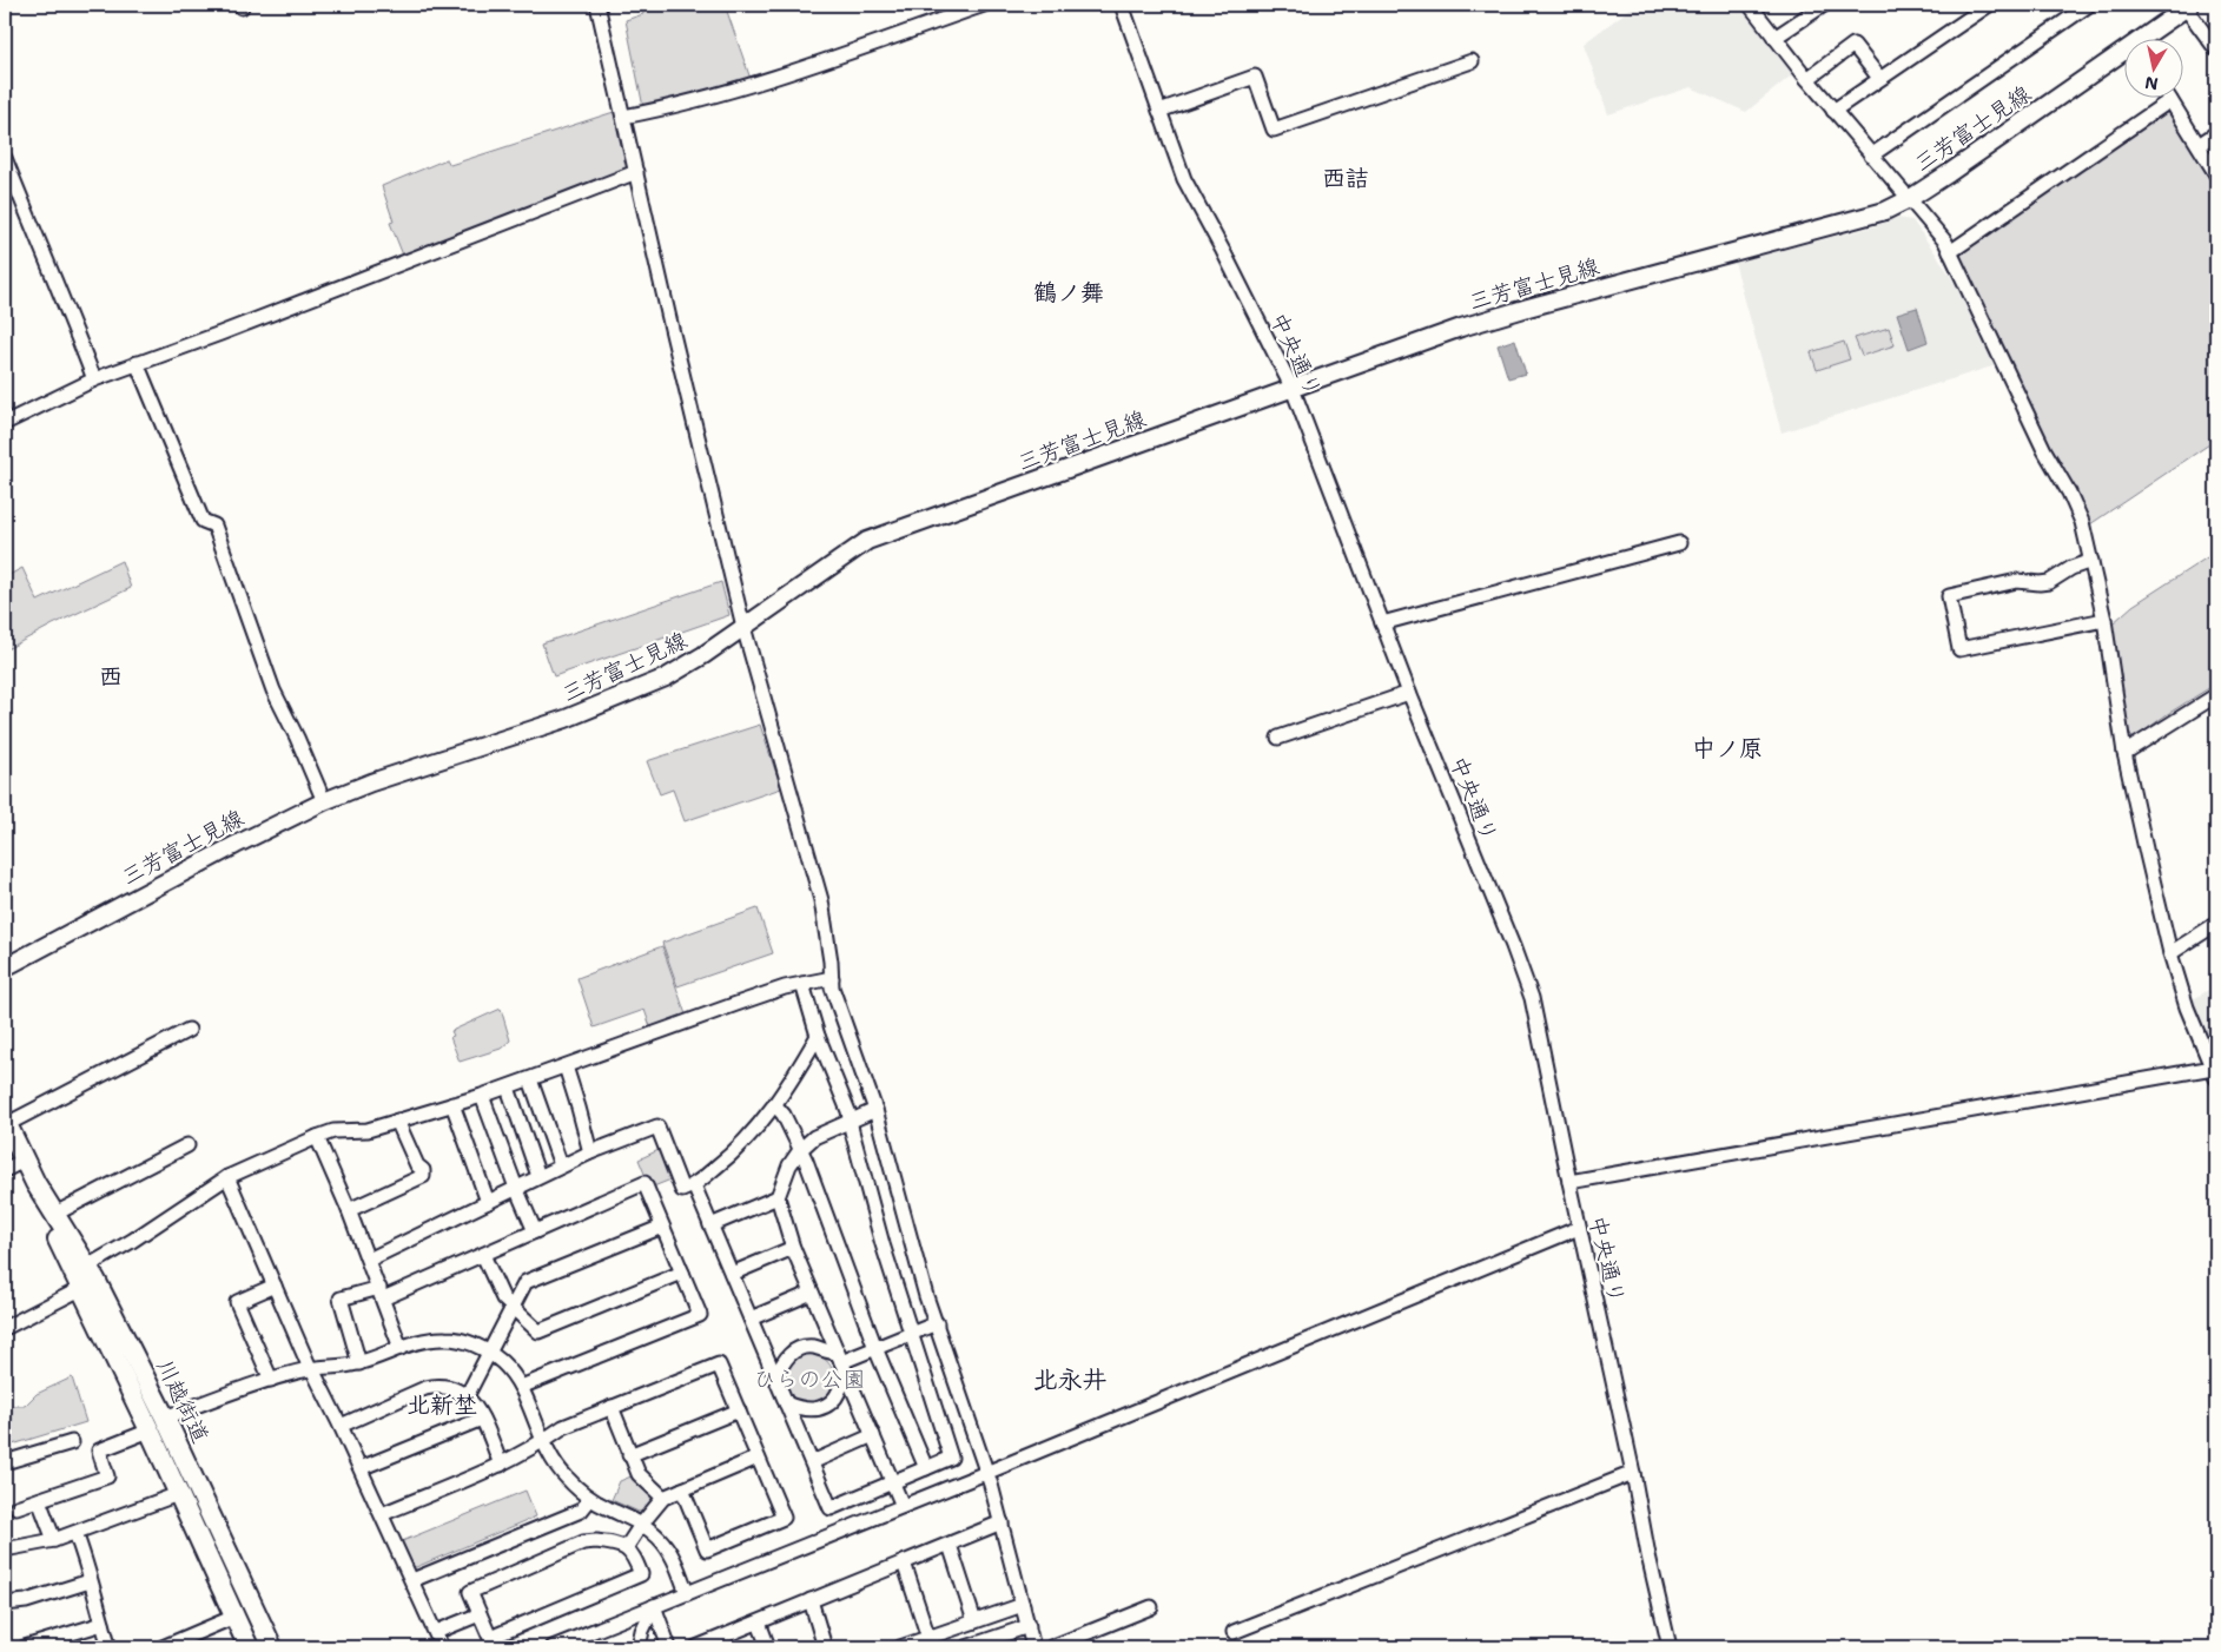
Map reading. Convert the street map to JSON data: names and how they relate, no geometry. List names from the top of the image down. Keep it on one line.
{"streets":{"highway":["川越街道"],"main road":["三芳富士見線"],"street":["中央通り"]},"crossings":[["三芳富士見線","中央通り"]],"districts":["西詰","鶴ノ舞","西","中ノ原","北永井","北新埜"],"parks":["ひらの公園"],"north":"bottom"}
